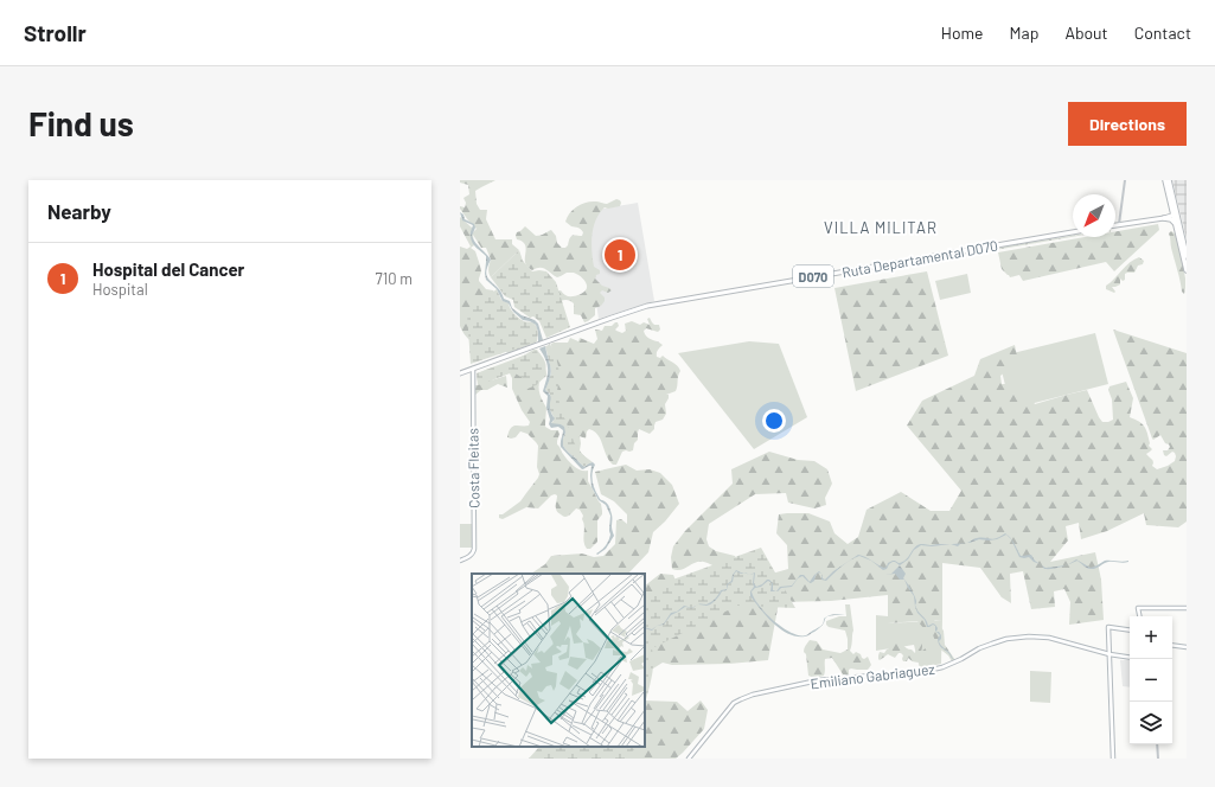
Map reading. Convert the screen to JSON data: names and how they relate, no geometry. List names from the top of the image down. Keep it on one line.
{"streets":{"main road":["Ruta Departamental D070","D070","Costa Fleitas","Emiliano Gabriaguez"]},"crossings":[["Ruta Departamental D070","D070"],["Ruta Departamental D070","Costa Fleitas"],["D070","Costa Fleitas"]],"districts":["VILLA MILITAR"],"north":"bottom left","page":{"header":"Strollr","nav":["Home","Map","About","Contact"],"buttons":"Directions","title":"Find us","heading":"Nearby","pins":"1","list":[{"mark":"1","name":"Hospital del Cancer","note":"Hospital","value":"710 m"}],"map_buttons":["+","−"]}}
